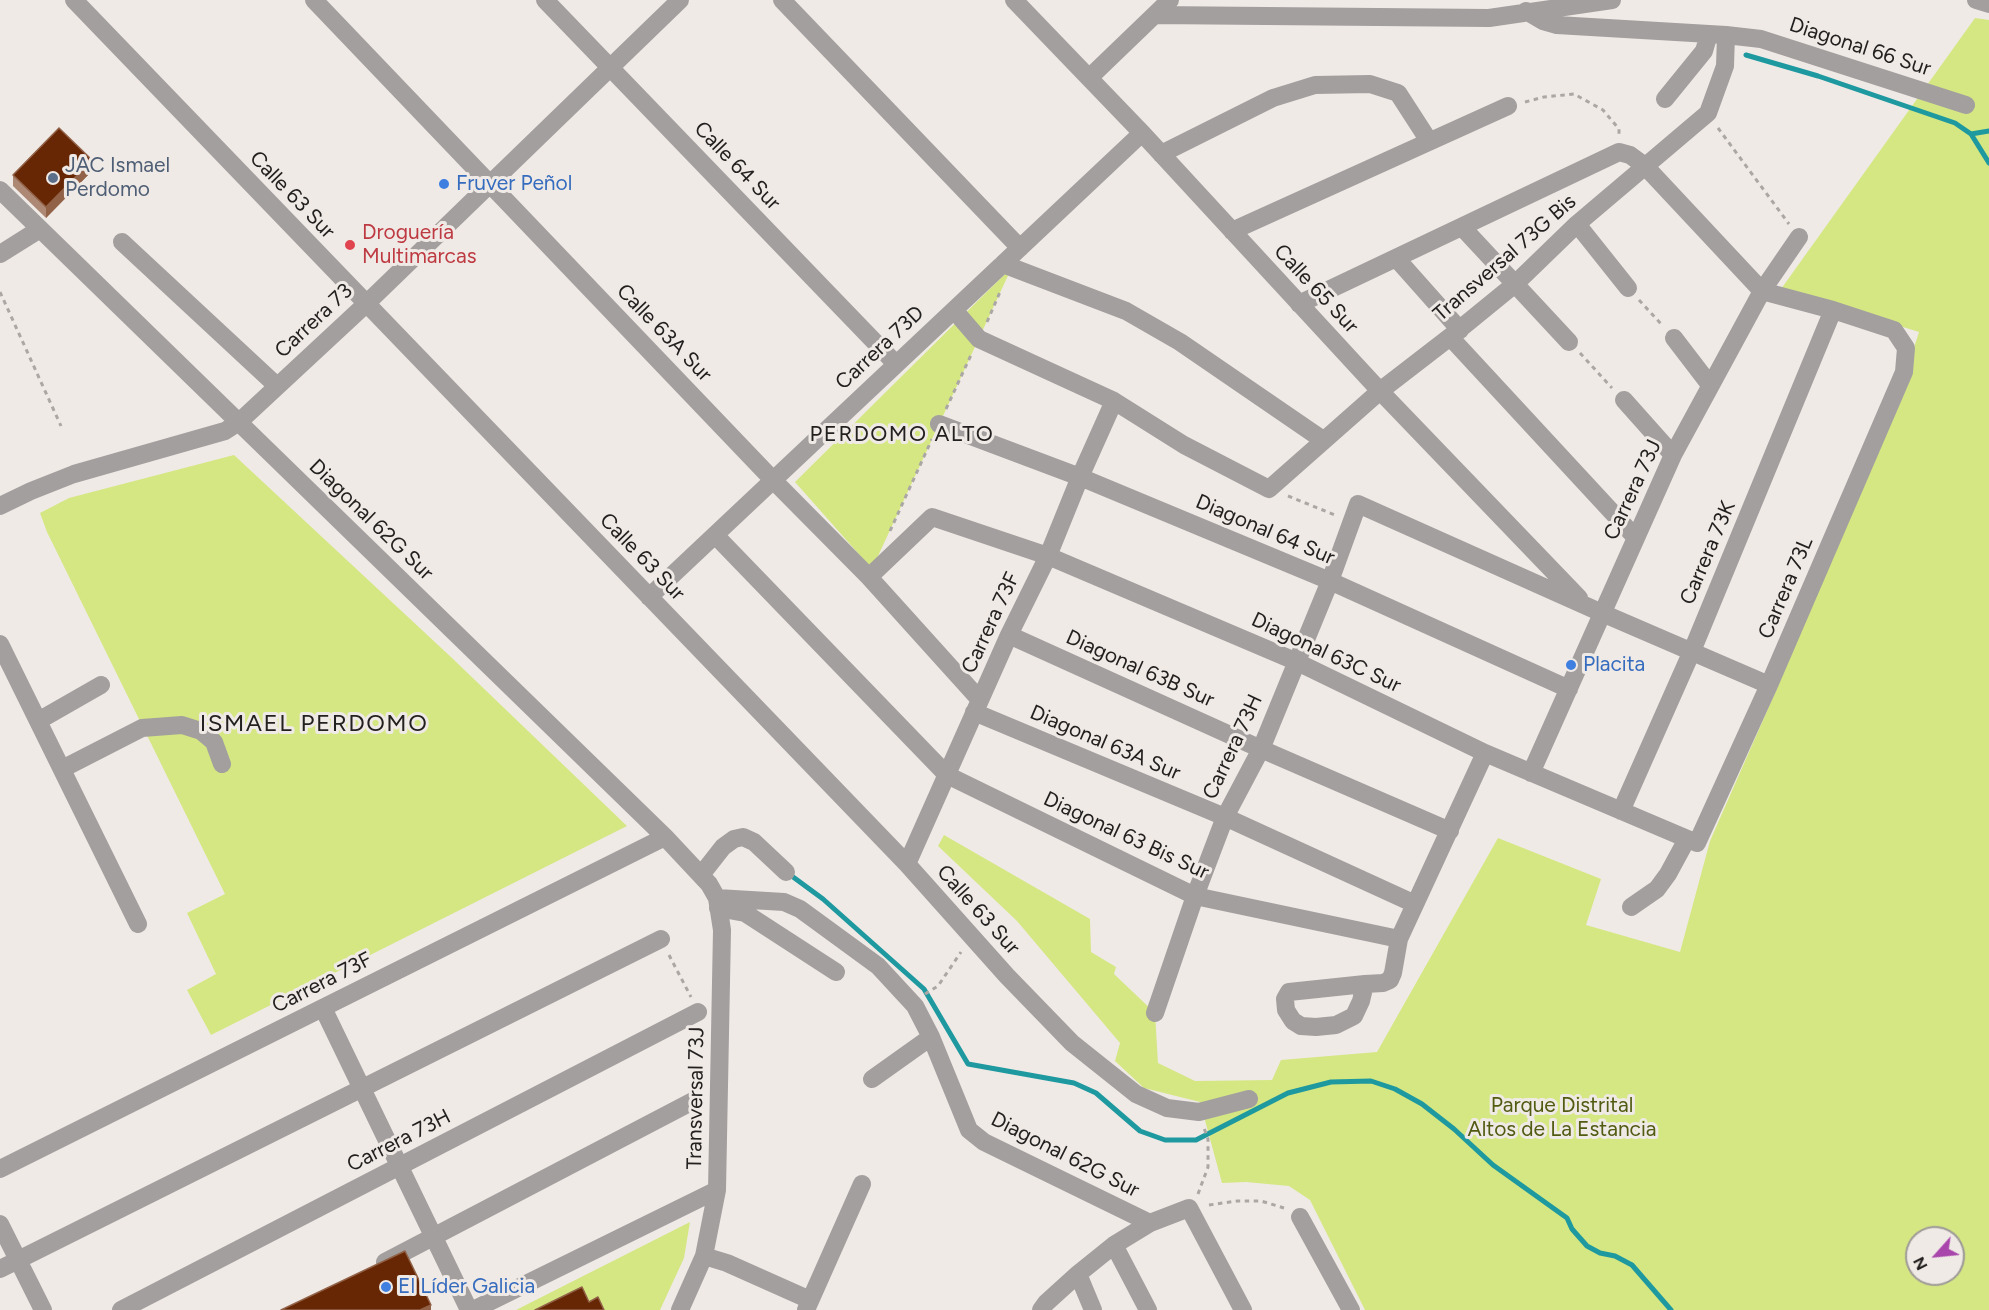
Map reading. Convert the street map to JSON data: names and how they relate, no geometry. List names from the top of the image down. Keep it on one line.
{"streets":{"street":["Diagonal 66 Sur","Calle 64 Sur","Calle 63 Sur","Transversal 73G Bis","Calle 65 Sur","Carrera 73","Calle 63A Sur","Carrera 73D","Carrera 73J","Diagonal 62G Sur","Diagonal 64 Sur","Carrera 73K","Carrera 73L","Carrera 73F","Diagonal 63C Sur","Diagonal 63B Sur","Diagonal 63A Sur","Carrera 73H","Diagonal 63 Bis Sur","Transversal 73J"]},"crossings":[["Diagonal 66 Sur","Transversal 73G Bis"],["Calle 64 Sur","Carrera 73"],["Calle 64 Sur","Carrera 73D"],["Calle 63 Sur","Carrera 73"],["Calle 63 Sur","Carrera 73D"],["Calle 63 Sur","Carrera 73F"],["Transversal 73G Bis","Calle 65 Sur"],["Calle 65 Sur","Carrera 73D"],["Calle 65 Sur","Carrera 73J"],["Calle 65 Sur","Carrera 73H"],["Carrera 73","Calle 63A Sur"],["Carrera 73","Diagonal 62G Sur"],["Calle 63A Sur","Carrera 73D"],["Calle 63A Sur","Carrera 73F"],["Calle 63A Sur","Diagonal 63C Sur"],["Calle 63A Sur","Diagonal 63A Sur"],["Carrera 73D","Diagonal 63 Bis Sur"],["Carrera 73J","Diagonal 64 Sur"],["Carrera 73J","Diagonal 63C Sur"],["Carrera 73J","Carrera 73H"],["Diagonal 62G Sur","Carrera 73F"],["Diagonal 62G Sur","Transversal 73J"],["Diagonal 64 Sur","Carrera 73F"],["Diagonal 64 Sur","Carrera 73H"],["Carrera 73K","Carrera 73L"],["Carrera 73K","Diagonal 63C Sur"],["Carrera 73L","Diagonal 63C Sur"],["Carrera 73F","Diagonal 63C Sur"],["Carrera 73F","Diagonal 63B Sur"],["Carrera 73F","Diagonal 63A Sur"],["Carrera 73F","Diagonal 63 Bis Sur"],["Diagonal 63C Sur","Carrera 73H"],["Diagonal 63B Sur","Carrera 73H"],["Diagonal 63A Sur","Carrera 73H"],["Carrera 73H","Diagonal 63 Bis Sur"]],"districts":["PERDOMO ALTO","ISMAEL PERDOMO"],"parks":["Parque Distrital Altos de La Estancia"],"places":["JAC Ismael Perdomo","Fruver Peñol","Droguería Multimarcas","Placita","El Líder Galicia"],"north":"bottom left"}
